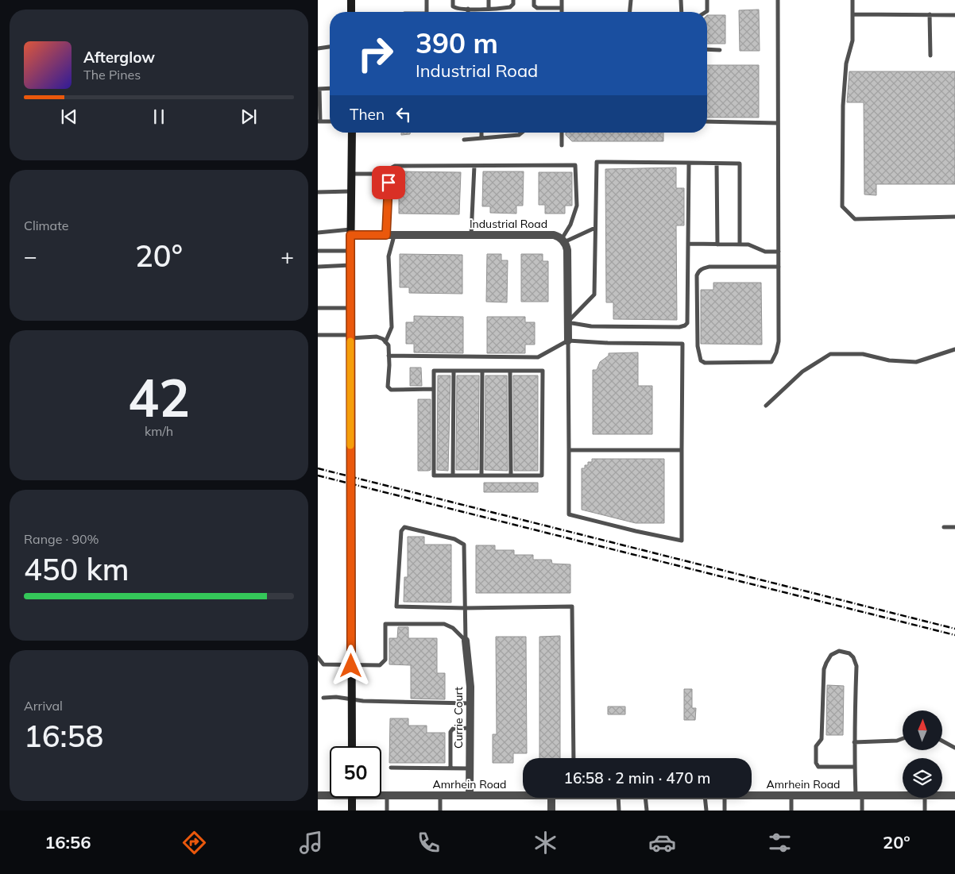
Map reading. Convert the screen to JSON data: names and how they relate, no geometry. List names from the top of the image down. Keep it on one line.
{"streets":{"street":["Industrial Road","Currie Court","Amrhein Road"]},"crossings":[["Currie Court","Amrhein Road"]],"north":"top","page":{"turn":["390 m","Industrial Road"],"song":["Afterglow","The Pines"],"then":"Then","tile":["Climate",["42","km/h"],["Range · 90%","450 km"],["Arrival","16:58"]],"heat":["−","20°","+"],"limit":"50","trip":"16:58 · 2 min · 470 m","tabs":["16:56","20°"]}}
